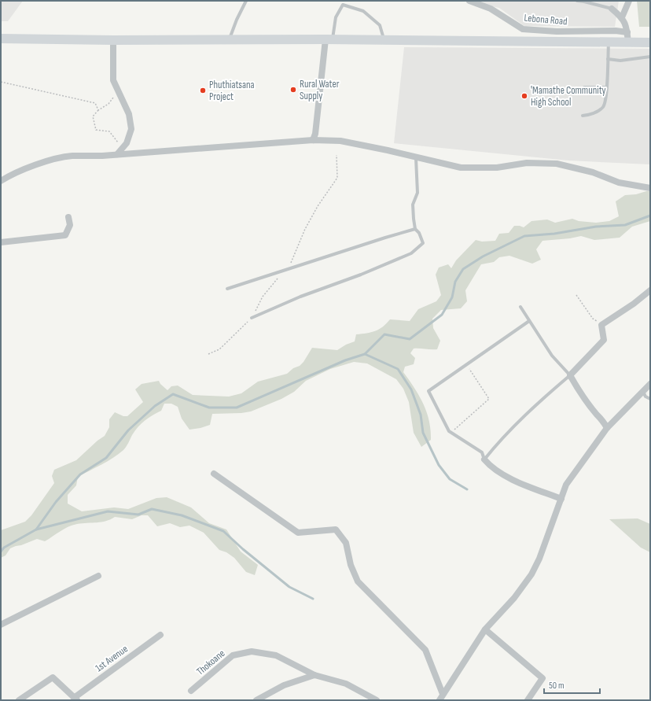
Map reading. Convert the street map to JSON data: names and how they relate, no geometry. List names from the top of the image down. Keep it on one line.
{"streets":{"street":["Lebona Road","1st Avenue","Thokoane"]},"places":["Rural Water Supply","Phuthiatsana Project","'Mamathe Community High School"],"scale_bar":"50 m"}
